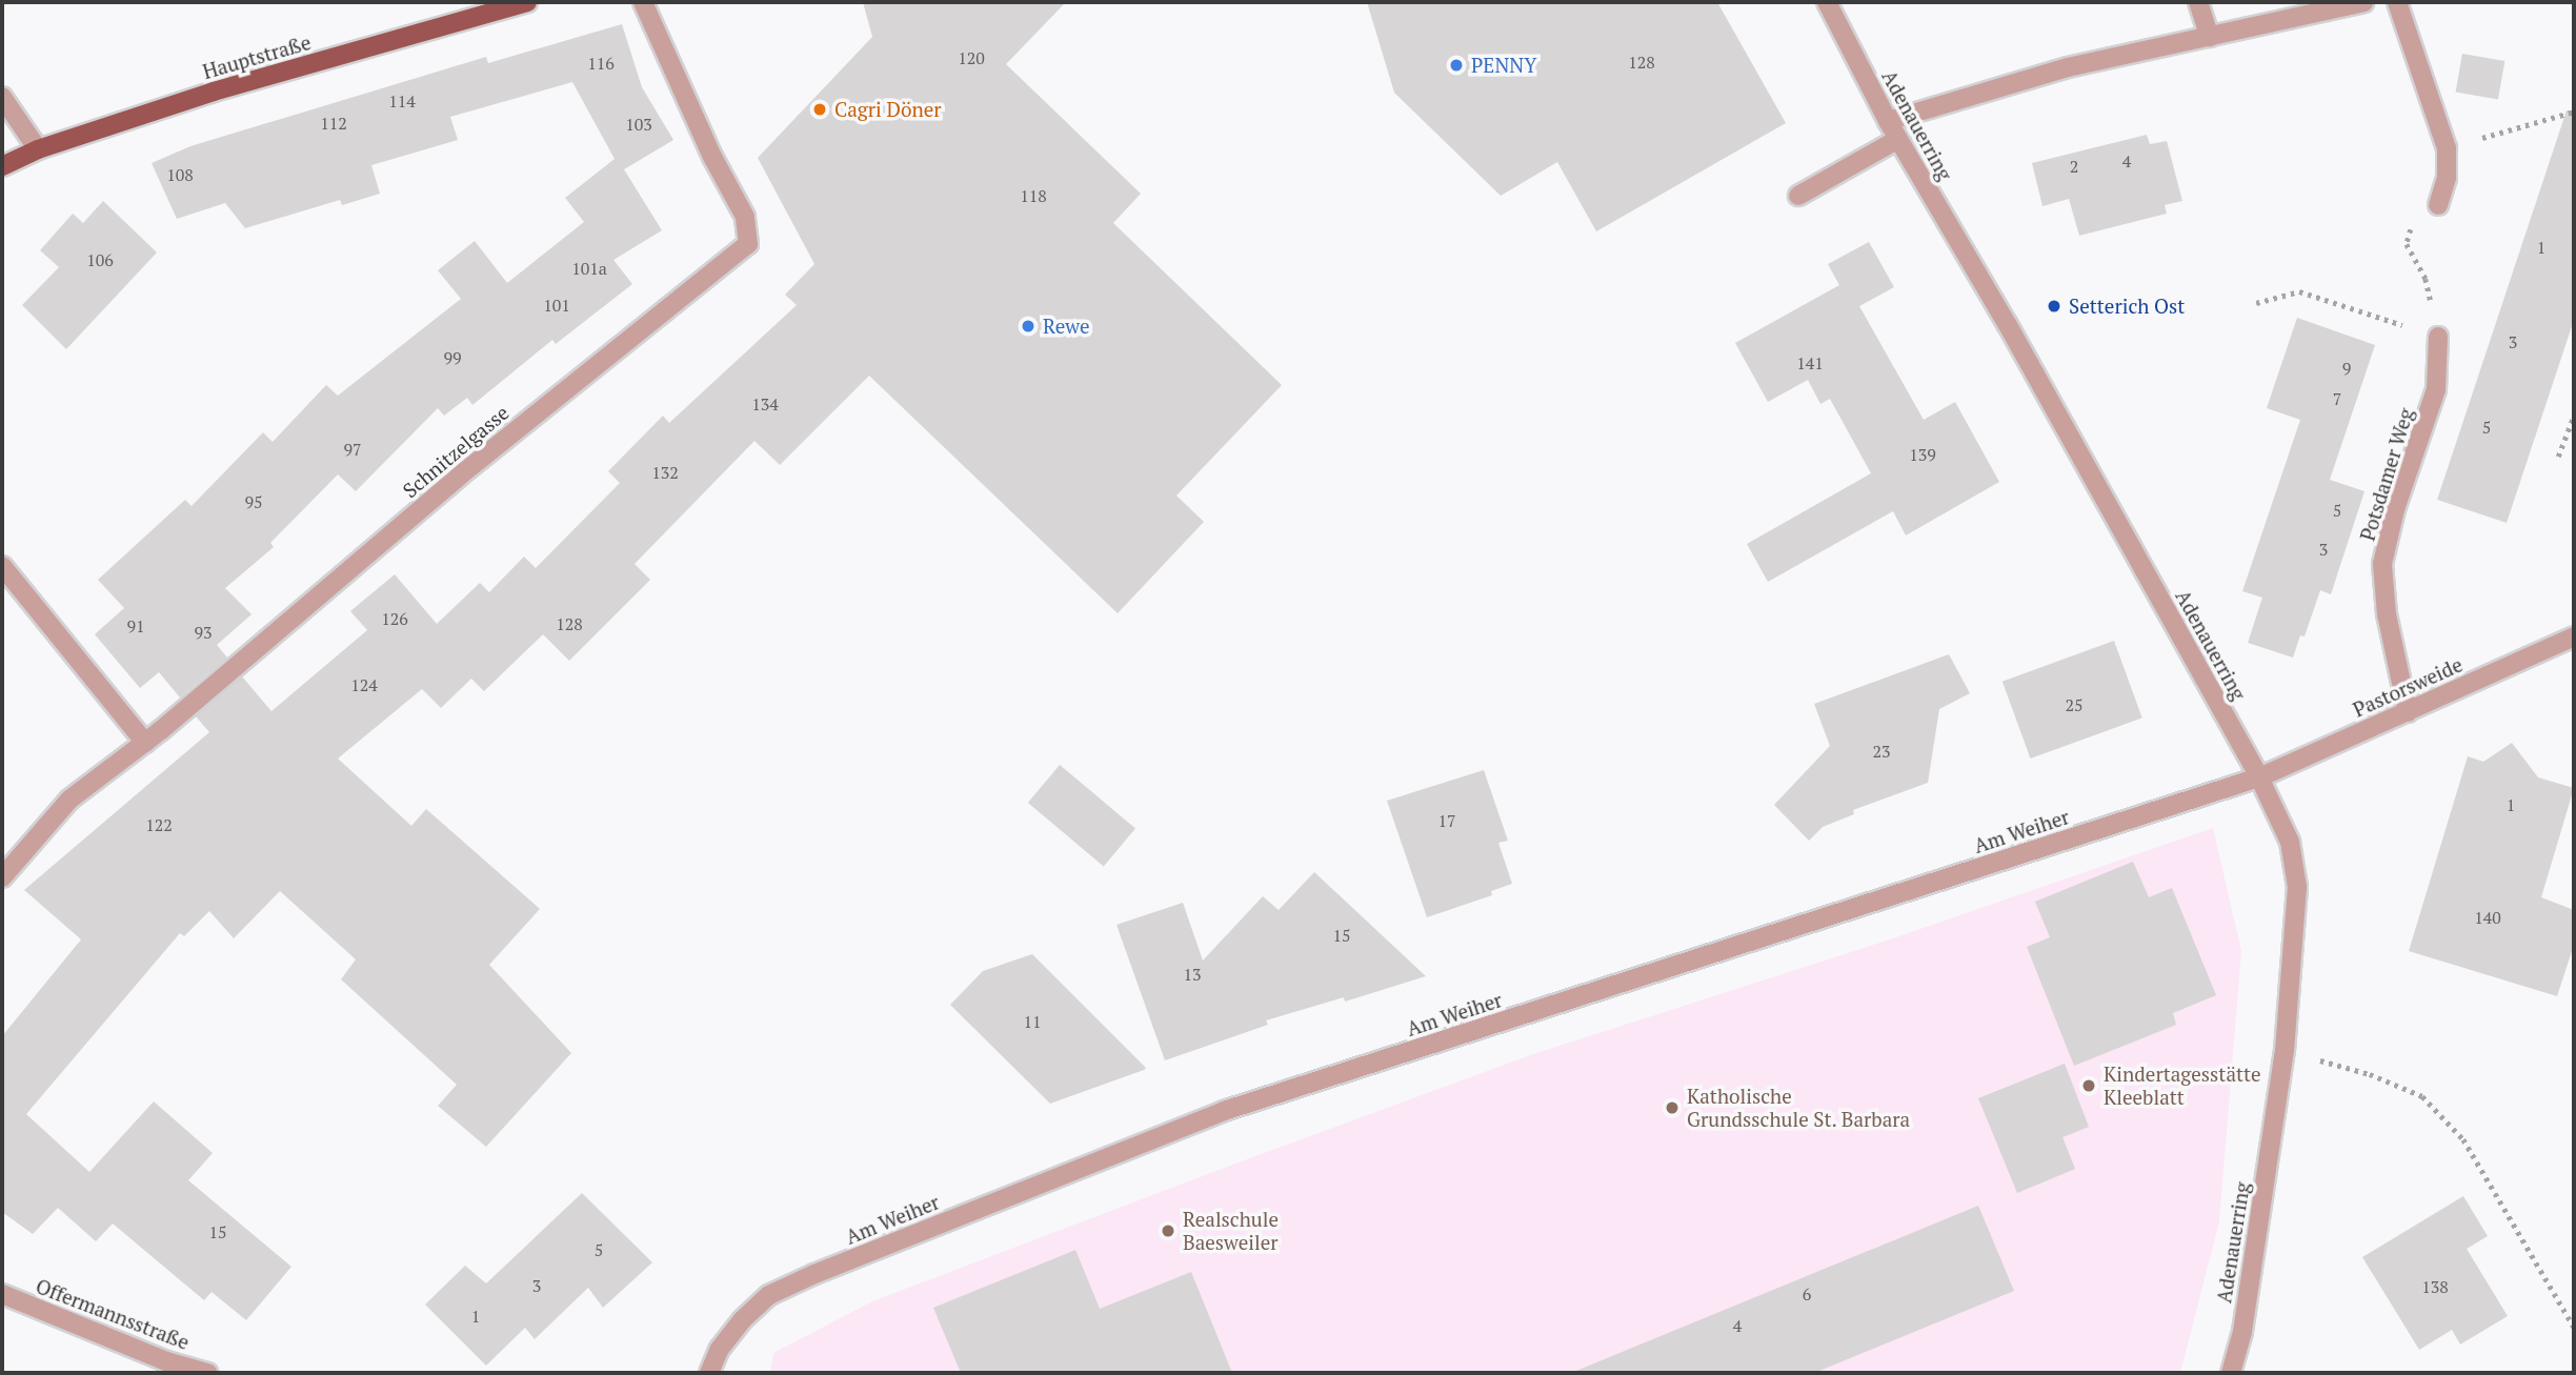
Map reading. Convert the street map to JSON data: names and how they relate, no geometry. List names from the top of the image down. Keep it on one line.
{"streets":{"main road":["Hauptstraße"],"street":["Adenauerring","Schnitzelgasse","Potsdamer Weg","Pastorsweide","Am Weiher","Offermannsstraße"]},"crossings":[["Adenauerring","Pastorsweide"],["Adenauerring","Am Weiher"],["Potsdamer Weg","Pastorsweide"],["Pastorsweide","Am Weiher"]],"places":["PENNY","Cagri Döner","Setterich Ost","Rewe","Kindertagesstätte Kleeblatt","Katholische Grundsschule St. Barbara","Realschule Baesweiler"],"house_numbers":["120","128","116","114","112","103","4","2","108","118","1","106","101a","101","3","99","141","9","7","134","5","97","139","132","95","5","3","126","128","91","93","124","25","23","1","17","122","140","15","13","11","15","5","3","138","6","1","4"]}
